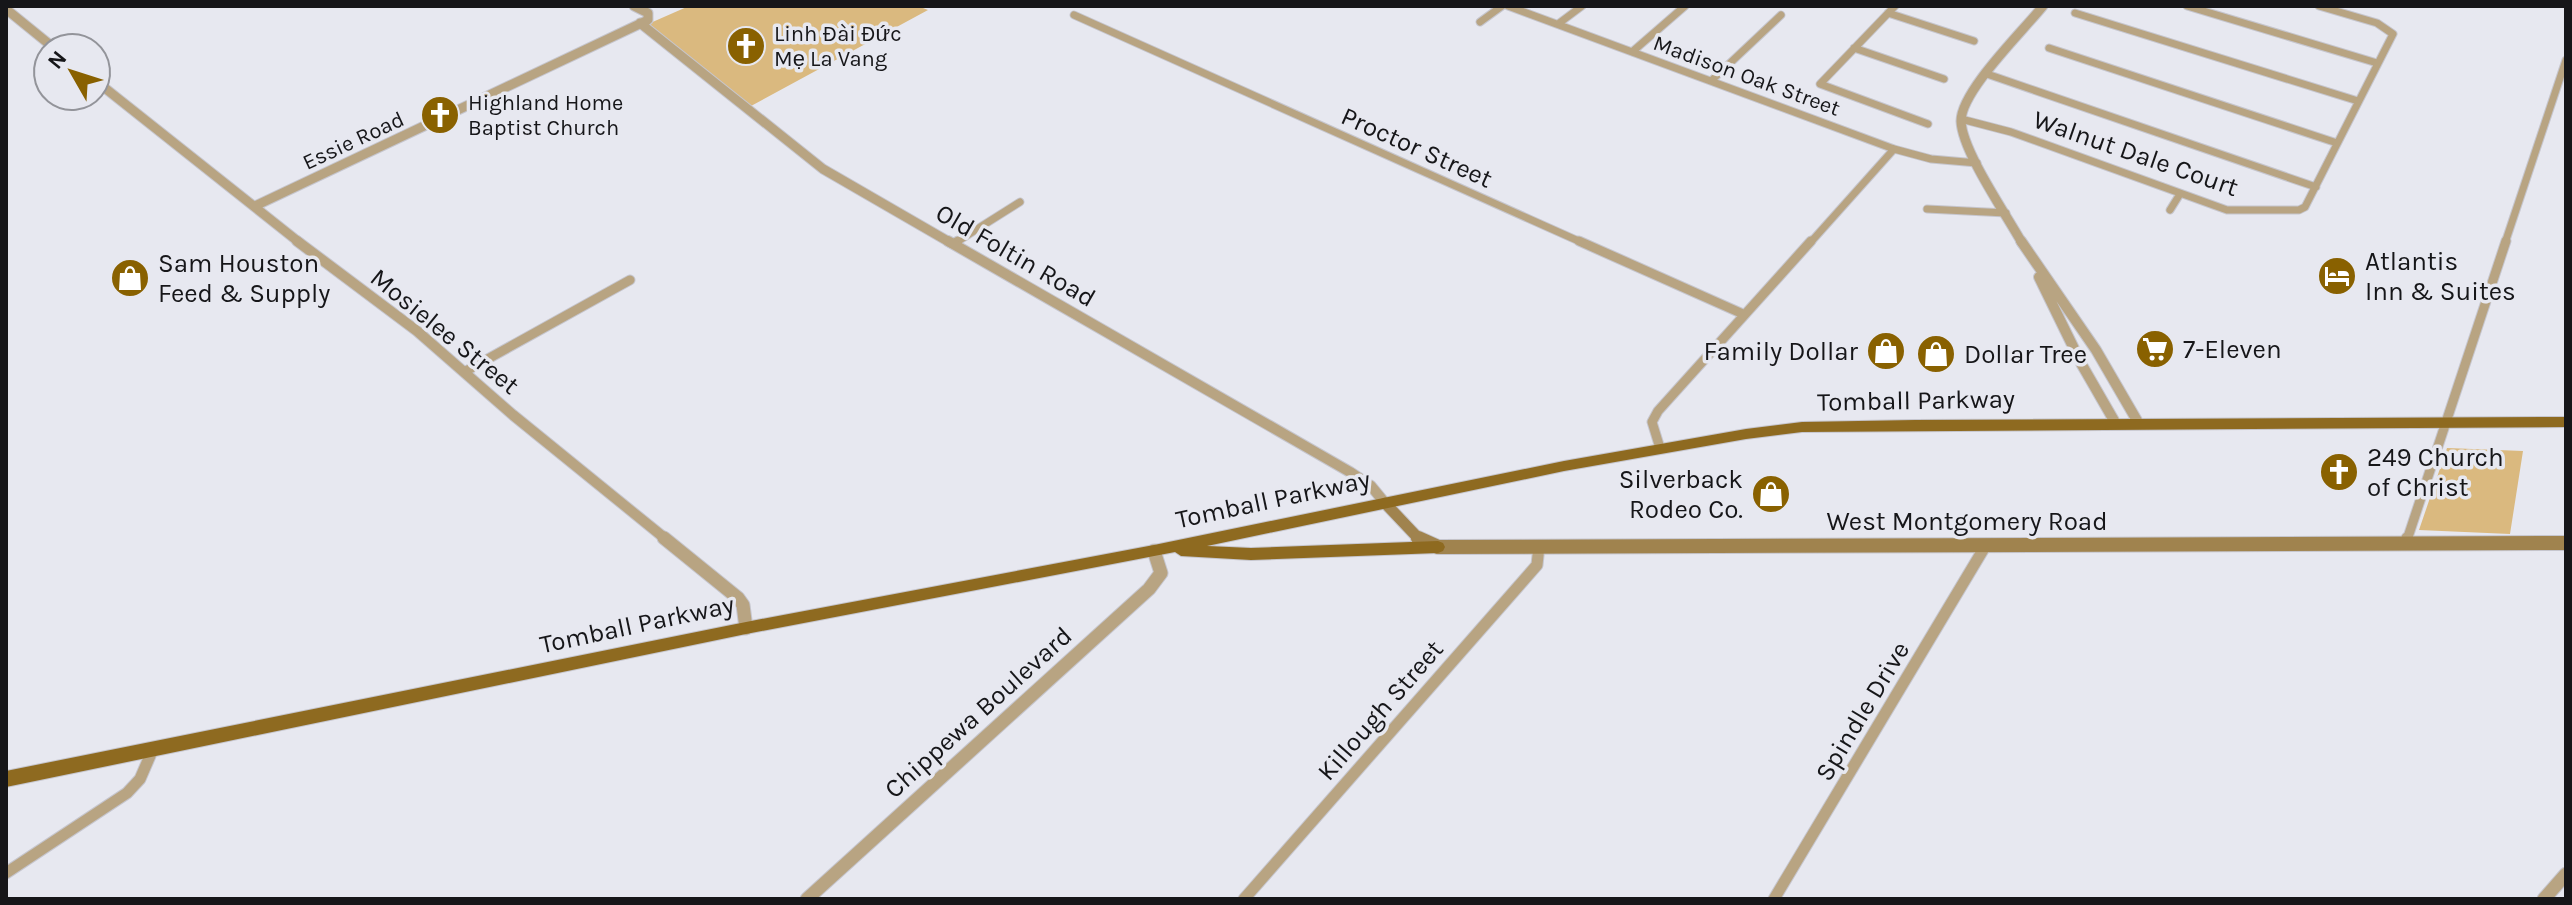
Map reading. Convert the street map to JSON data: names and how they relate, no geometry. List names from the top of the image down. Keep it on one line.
{"streets":{"main road":["Tomball Parkway","West Montgomery Road"],"street":["Madison Oak Street","Essie Road","Proctor Street","Walnut Dale Court","Old Foltin Road","Mosielee Street","Killough Street","Spindle Drive","Chippewa Boulevard"]},"crossings":[["Essie Road","Old Foltin Road"],["Essie Road","Mosielee Street"],["Old Foltin Road","Tomball Parkway"],["Mosielee Street","Tomball Parkway"],["Tomball Parkway","Chippewa Boulevard"],["West Montgomery Road","Killough Street"],["West Montgomery Road","Spindle Drive"]],"places":{"church":["Linh Đài Đức Mẹ La Vang","Highland Home Baptist Church","249 Church of Christ"],"hotel":["Atlantis Inn & Suites"],"shop":["Sam Houston Feed & Supply","Family Dollar","Dollar Tree","Silverback Rodeo Co."],"supermarket":["7-Eleven"]},"north":"top left"}
